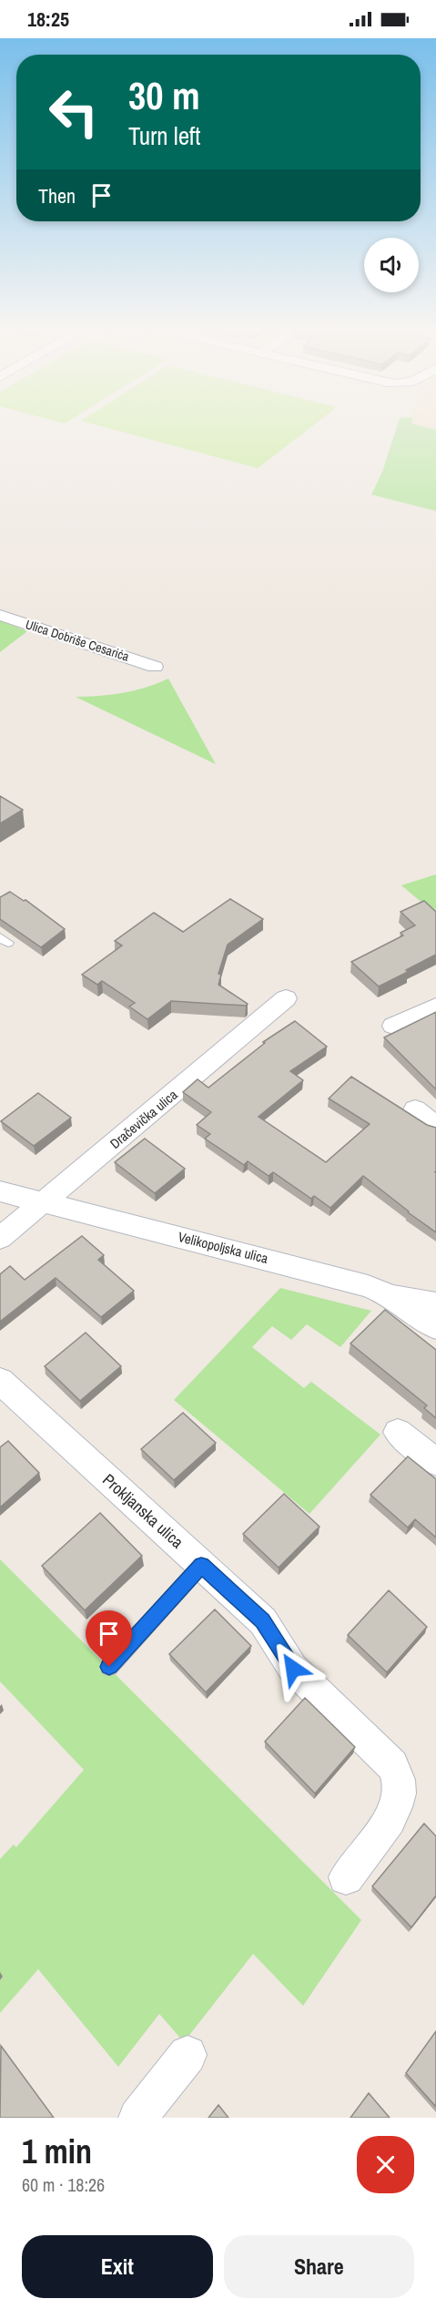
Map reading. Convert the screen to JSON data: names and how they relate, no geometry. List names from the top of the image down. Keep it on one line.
{"streets":{"street":["Ulica Dobriše Cesarića","Dračevička ulica","Velikopoljska ulica","Prokljanska ulica"]},"crossings":[["Dračevička ulica","Velikopoljska ulica"]],"page":{"status":"18:25","turn":["30 m","Turn left"],"then":"Then","heading":["1 min","60 m · 18:26"],"buttons":["Exit","Share"]}}
